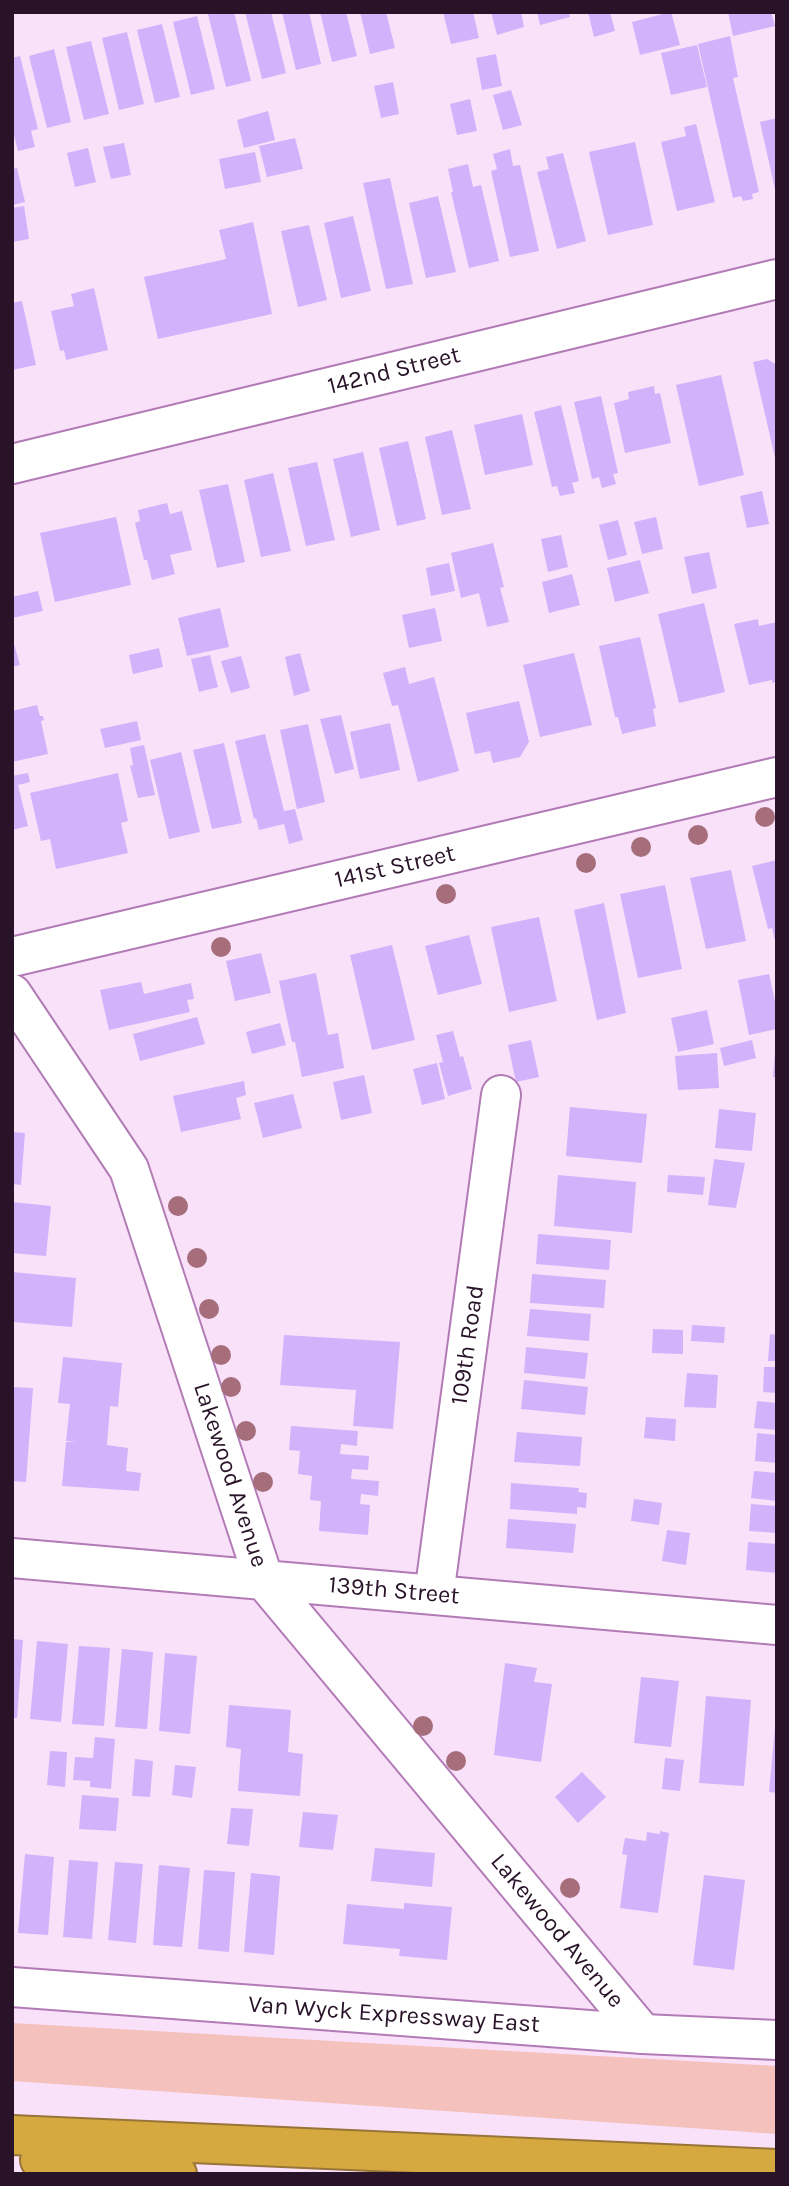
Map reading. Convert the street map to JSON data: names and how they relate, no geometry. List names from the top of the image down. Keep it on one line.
{"streets":{"street":["142nd Street","141st Street","109th Road","Lakewood Avenue","139th Street","Van Wyck Expressway East"]},"crossings":[["109th Road","139th Street"],["Lakewood Avenue","139th Street"],["Lakewood Avenue","Van Wyck Expressway East"]]}
